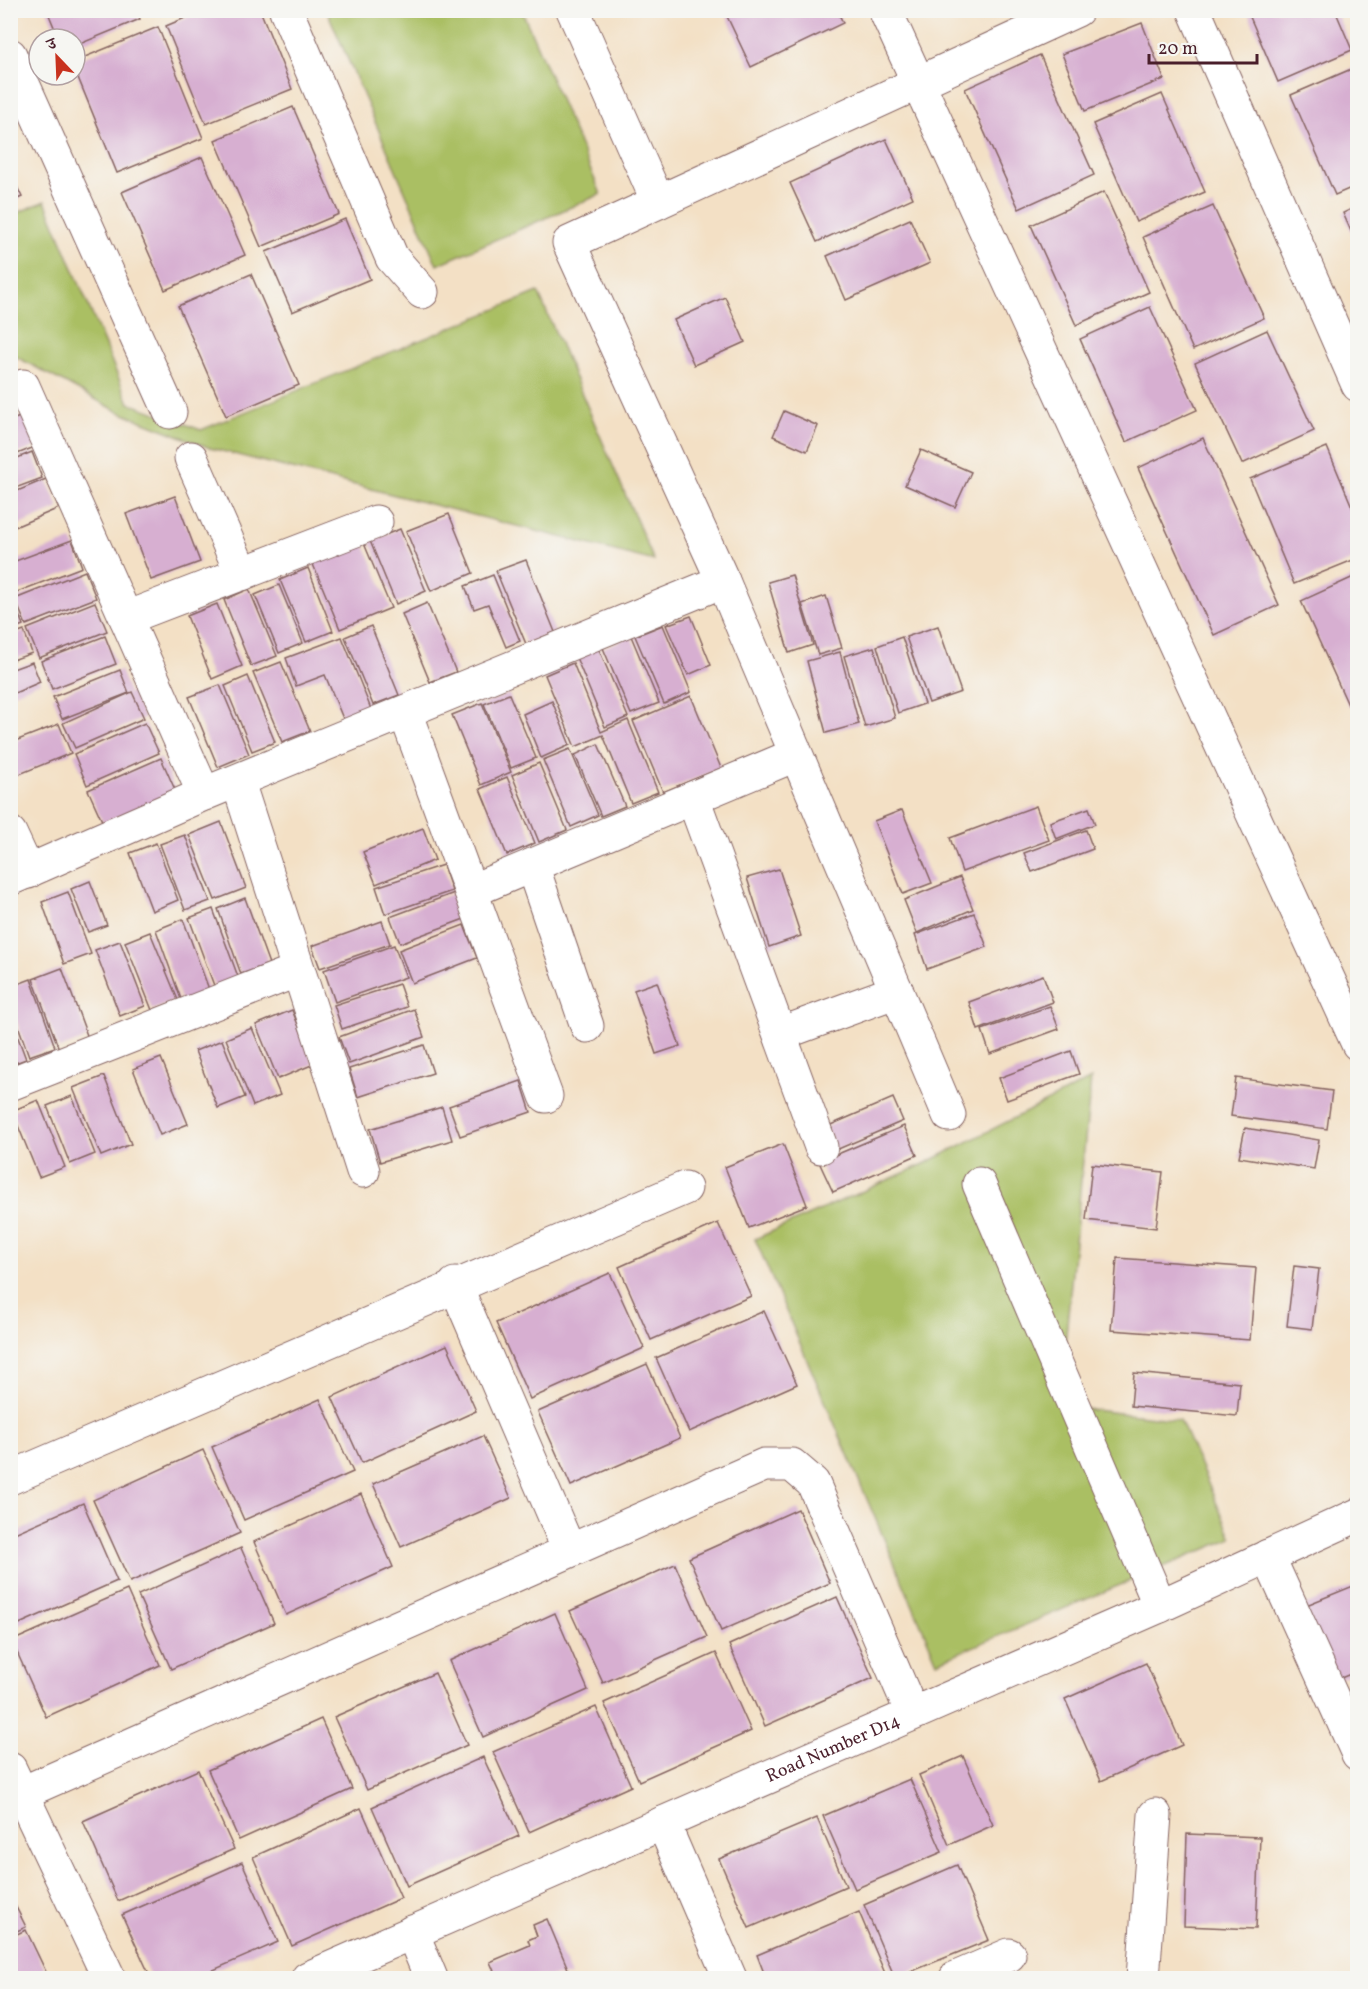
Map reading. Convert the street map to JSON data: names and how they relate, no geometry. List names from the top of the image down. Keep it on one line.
{"streets":{"street":["Road Number D14"]},"scale_bar":"20 m","north":"top left"}
